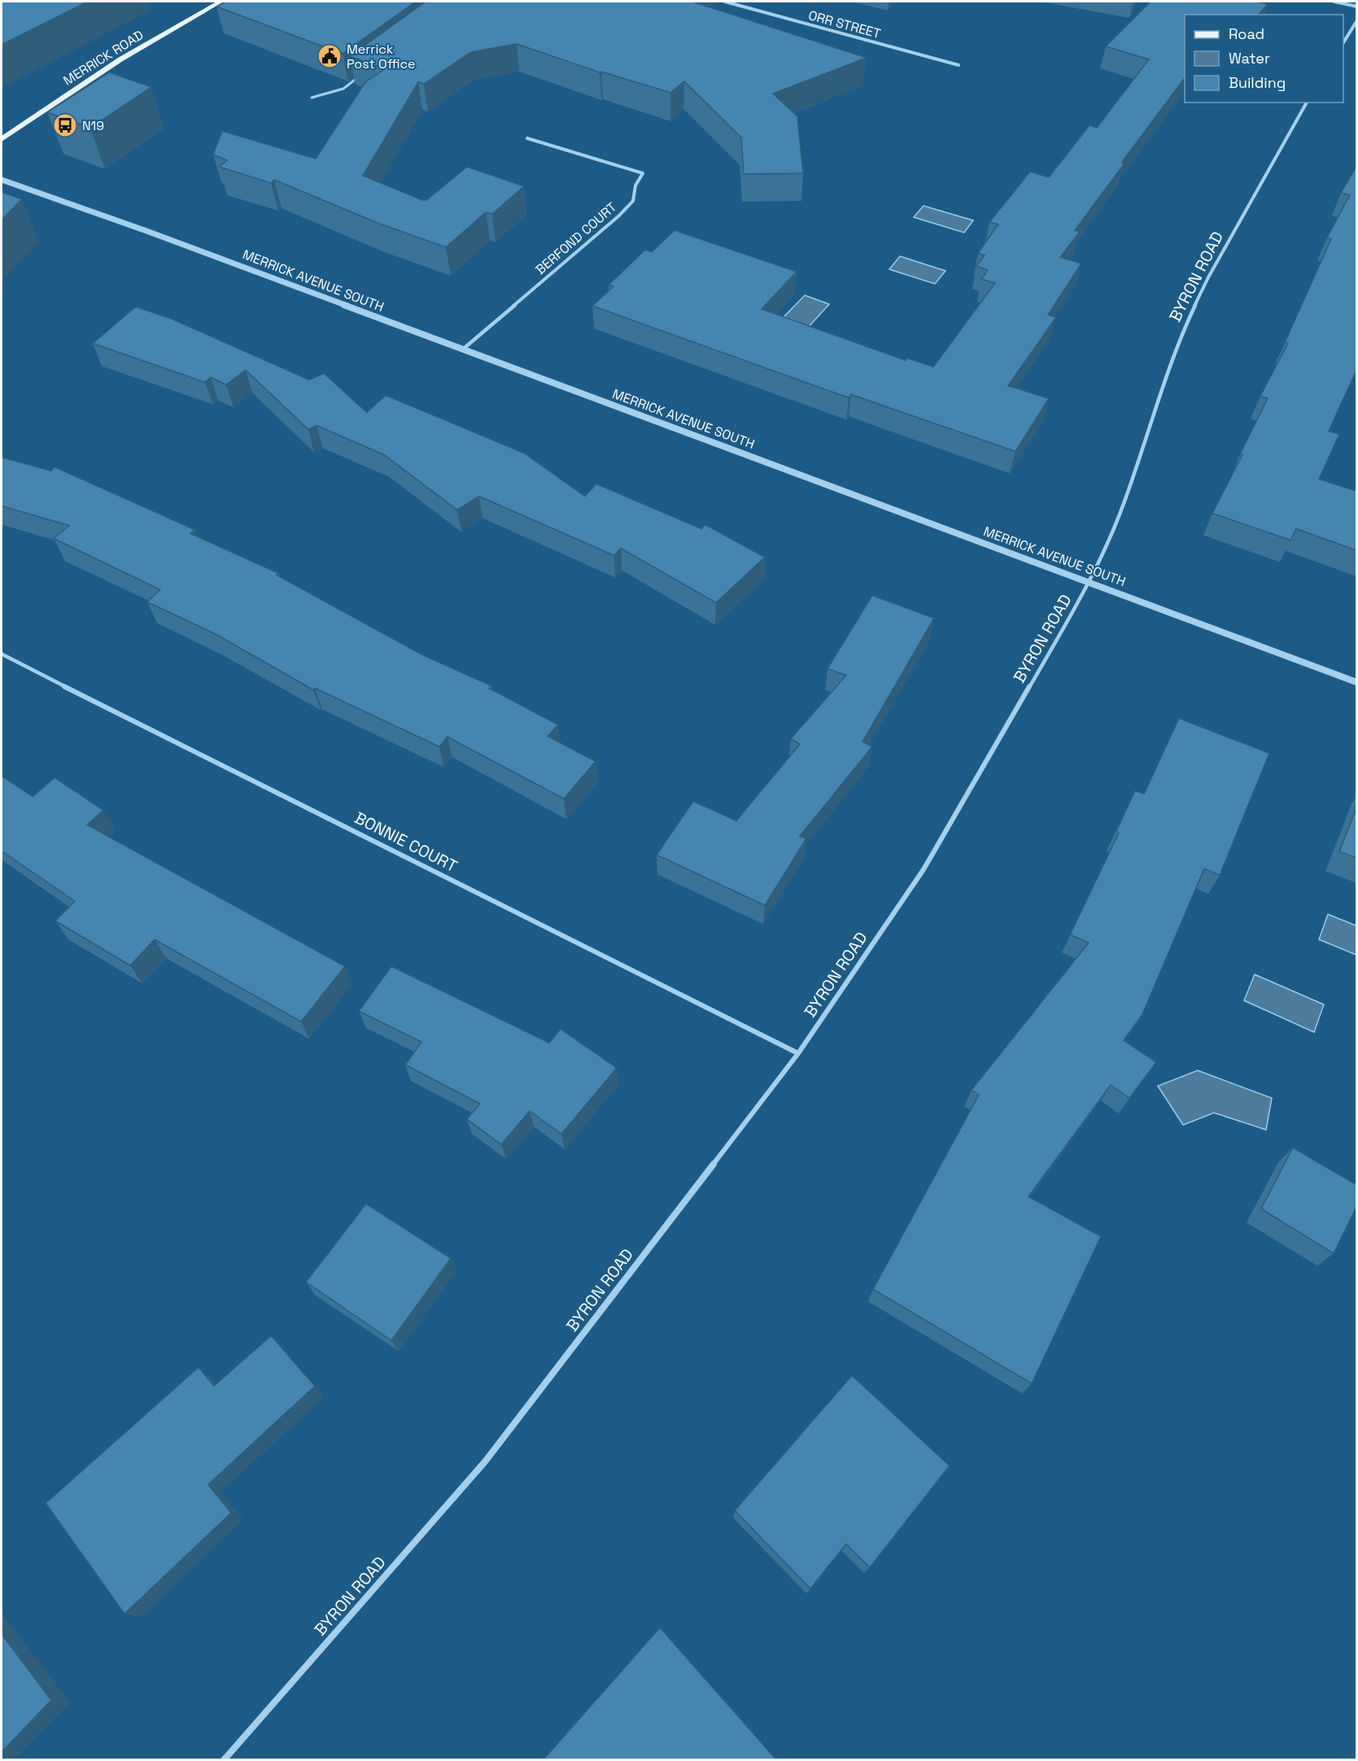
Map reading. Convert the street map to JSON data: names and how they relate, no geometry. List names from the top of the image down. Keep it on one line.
{"streets":{"main road":["MERRICK ROAD"],"street":["ORR STREET","BERFOND COURT","BYRON ROAD","MERRICK AVENUE SOUTH","BONNIE COURT"]},"crossings":[["BERFOND COURT","MERRICK AVENUE SOUTH"],["BYRON ROAD","MERRICK AVENUE SOUTH"],["BYRON ROAD","BONNIE COURT"]],"places":{"public building":["Merrick Post Office"],"bus stop":["N19"]},"legend":["Road","Water","Building"]}
